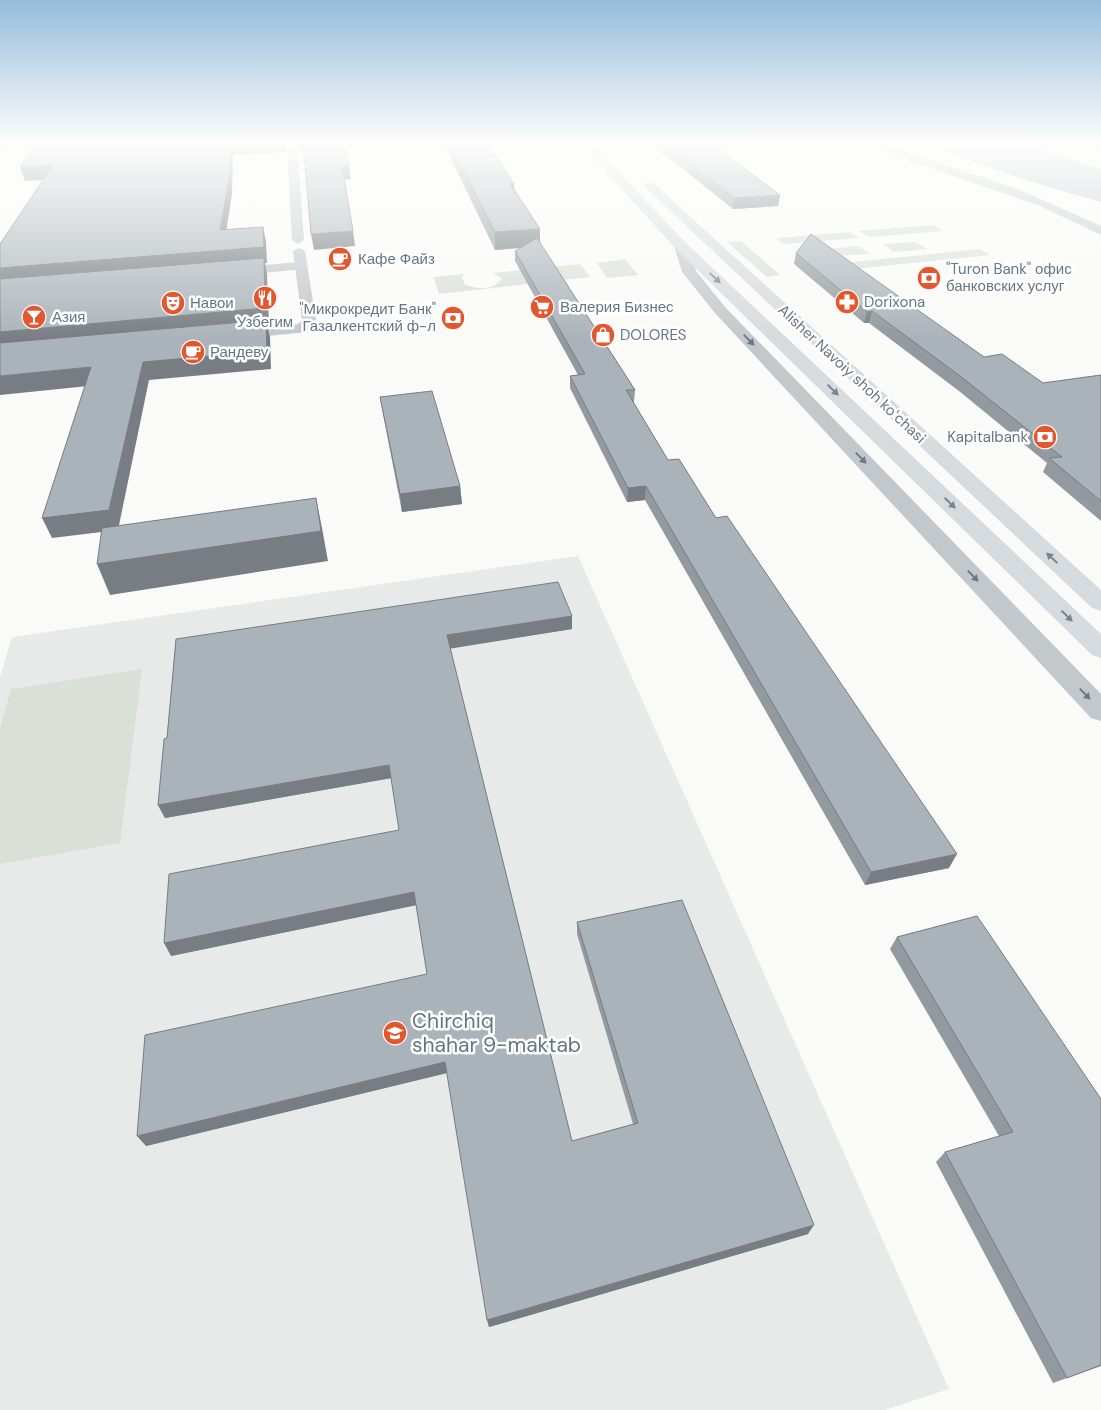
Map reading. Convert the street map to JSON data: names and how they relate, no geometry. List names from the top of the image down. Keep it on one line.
{"streets":{"main road":["Alisher Navoiy shoh koʻchasi"]},"places":{"cafe":["Кафе Файз","Рандеву"],"bank":["\"Turon Bank\" офис банковских услуг","\"Микрокредит Банк\" Газалкентский ф-л","Kapitalbank"],"restaurant":["Узбегим"],"pharmacy":["Dorixona"],"theatre":["Навои"],"supermarket":["Валерия Бизнес"],"bar":["Азия"],"shop":["DOLORES"],"school or university":["Chirchiq shahar 9-maktab"]}}
